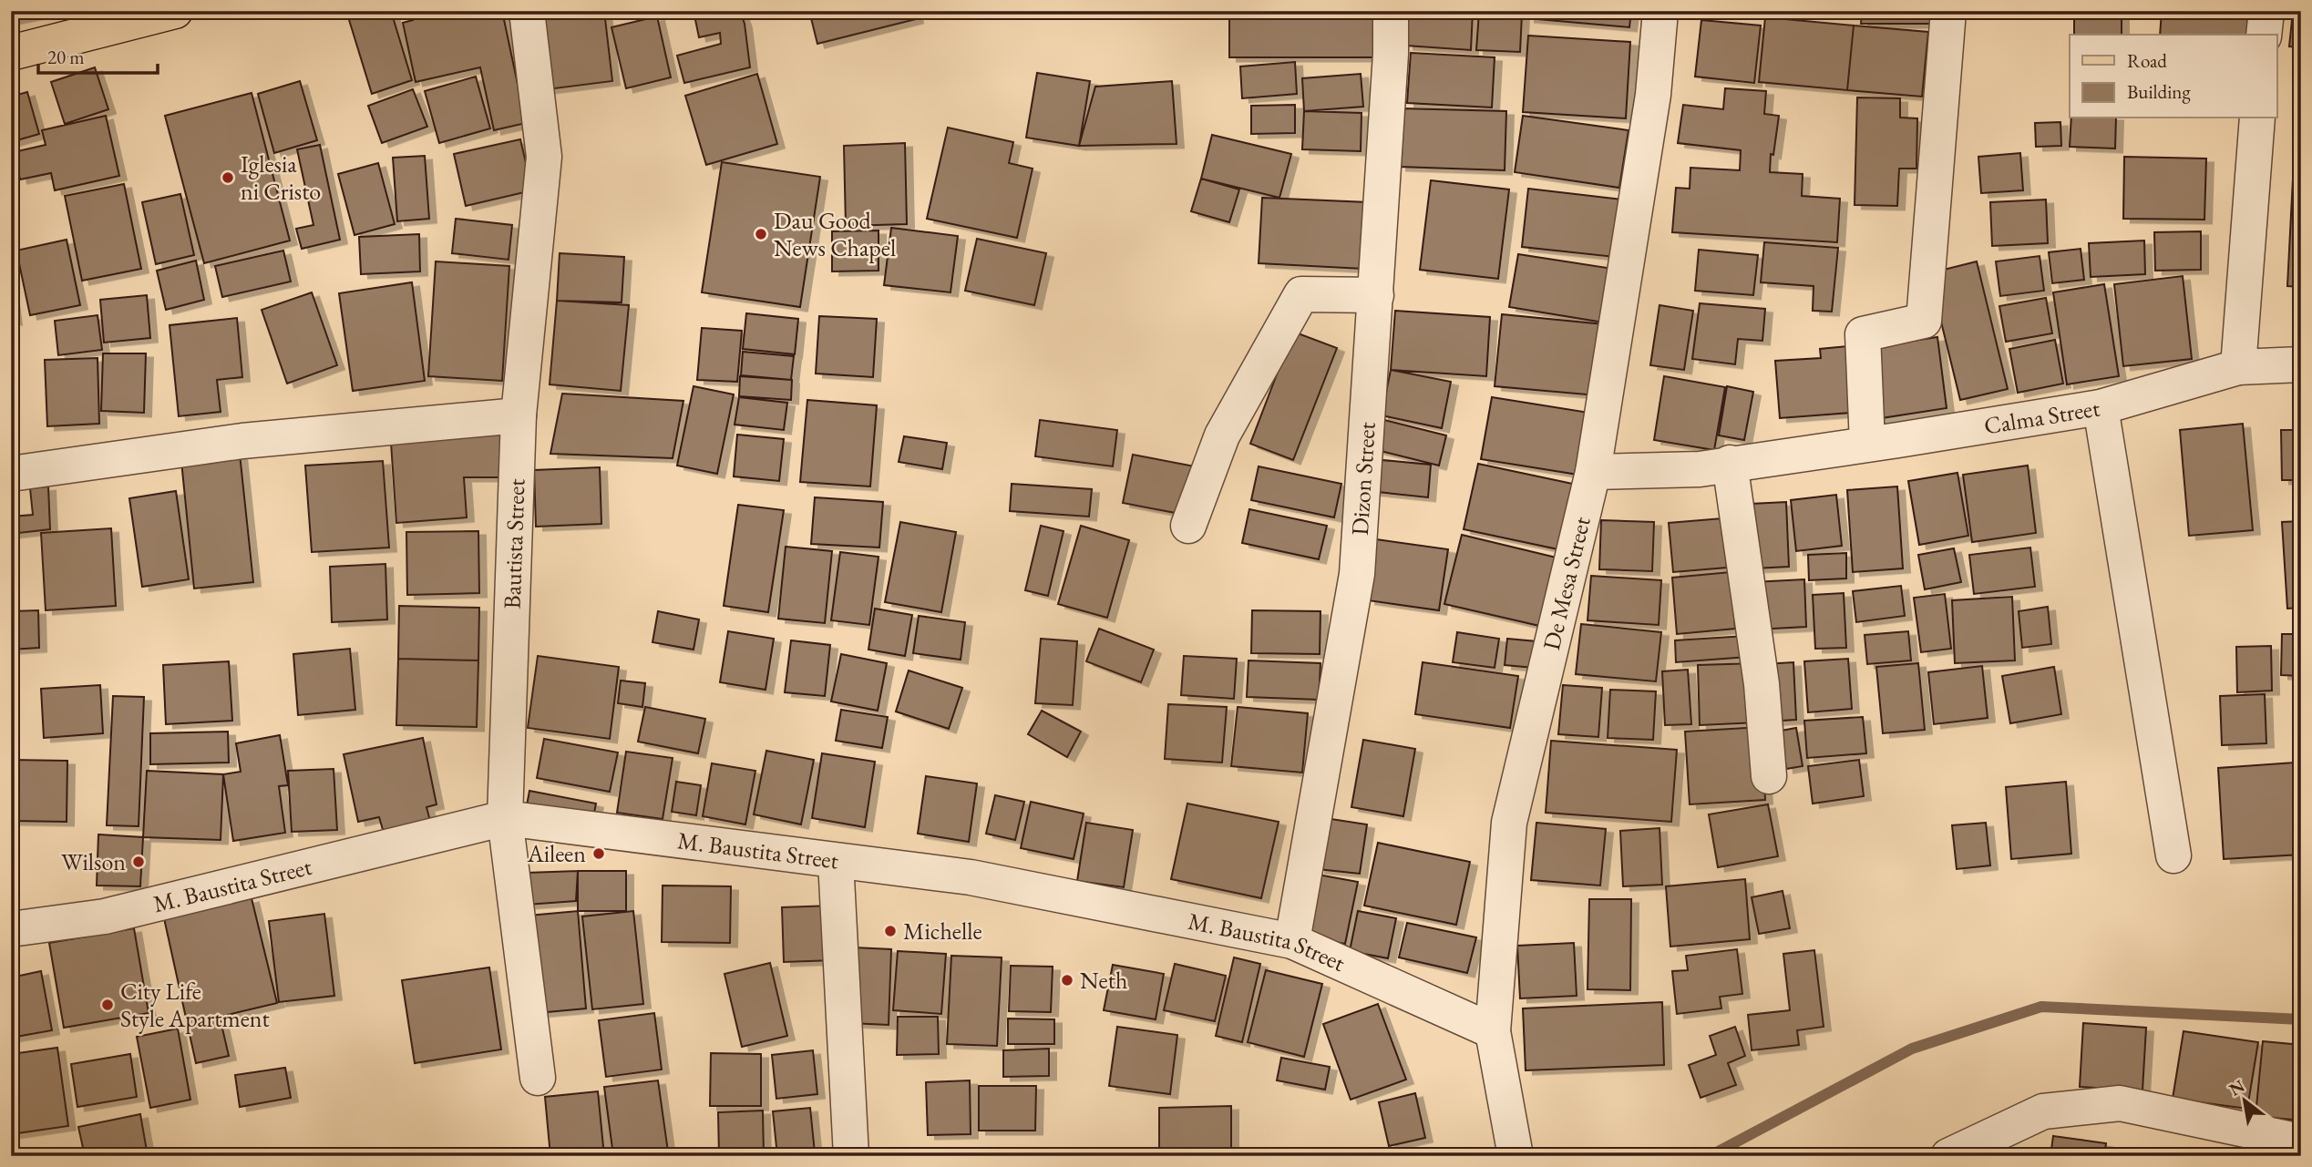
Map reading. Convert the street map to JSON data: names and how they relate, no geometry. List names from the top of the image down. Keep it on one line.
{"streets":{"street":["Calma Street","Dizon Street","Bautista Street","De Mesa Street","M. Baustita Street"]},"crossings":[["Calma Street","De Mesa Street"],["Dizon Street","M. Baustita Street"],["Bautista Street","M. Baustita Street"],["De Mesa Street","M. Baustita Street"]],"places":["Iglesia ni Cristo","Dau Good News Chapel","Aileen","Wilson","Michelle","Neth","City Life Style Apartment"],"legend":["Road","Building"],"scale_bar":"20 m","north":"top left"}
